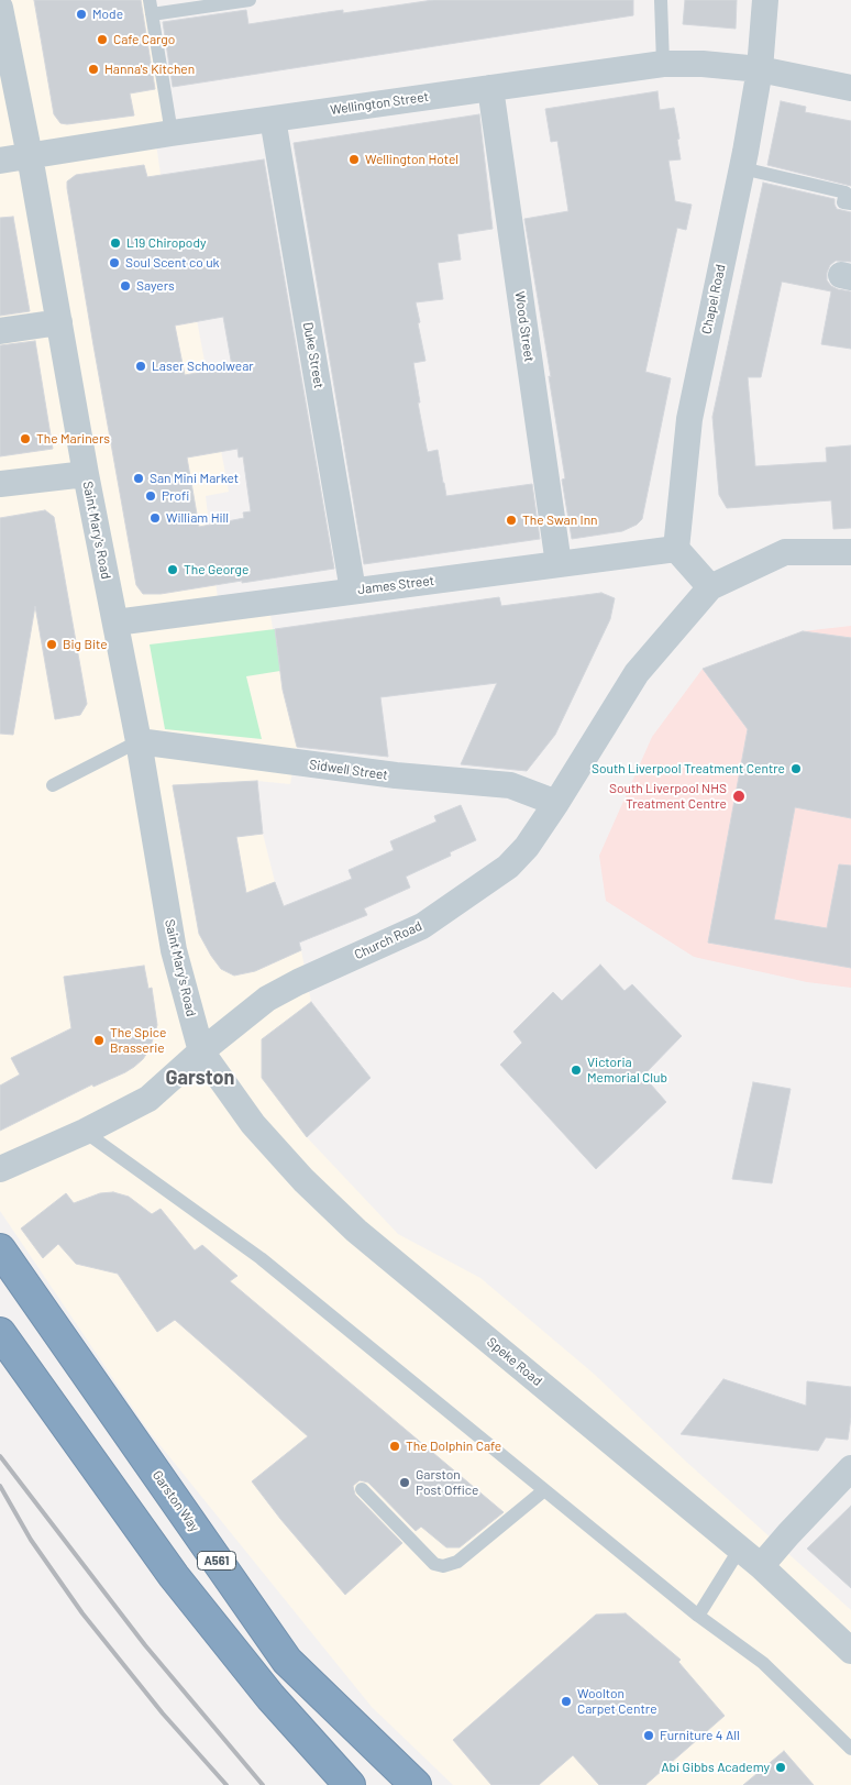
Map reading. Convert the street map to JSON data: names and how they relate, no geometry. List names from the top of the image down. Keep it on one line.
{"streets":{"highway":["Garston Way","A561"],"street":["Wellington Street","Chapel Road","Wood Street","Duke Street","Saint Mary's Road","James Street","Sidwell Street","Church Road","Speke Road"]},"crossings":[["Wellington Street","Chapel Road"],["Wellington Street","Wood Street"],["Wellington Street","Duke Street"],["Wellington Street","Saint Mary's Road"],["Chapel Road","James Street"],["Wood Street","James Street"],["Duke Street","James Street"],["Saint Mary's Road","James Street"],["Saint Mary's Road","Sidwell Street"],["Saint Mary's Road","Church Road"],["Saint Mary's Road","Speke Road"],["Sidwell Street","Church Road"],["Church Road","Speke Road"]],"districts":["Garston"],"places":["Mode","Cafe Cargo","Hanna's Kitchen","Wellington Hotel","L19 Chiropody","Soul Scent co uk","Sayers","Laser Schoolwear","The Mariners","San Mini Market","Profi","William Hill","The Swan Inn","The George","Big Bite","South Liverpool Treatment Centre","South Liverpool NHS Treatment Centre","The Spice Brasserie","Victoria Memorial Club","The Dolphin Cafe","Garston Post Office","Woolton Carpet Centre","Furniture 4 All","Abi Gibbs Academy"]}
